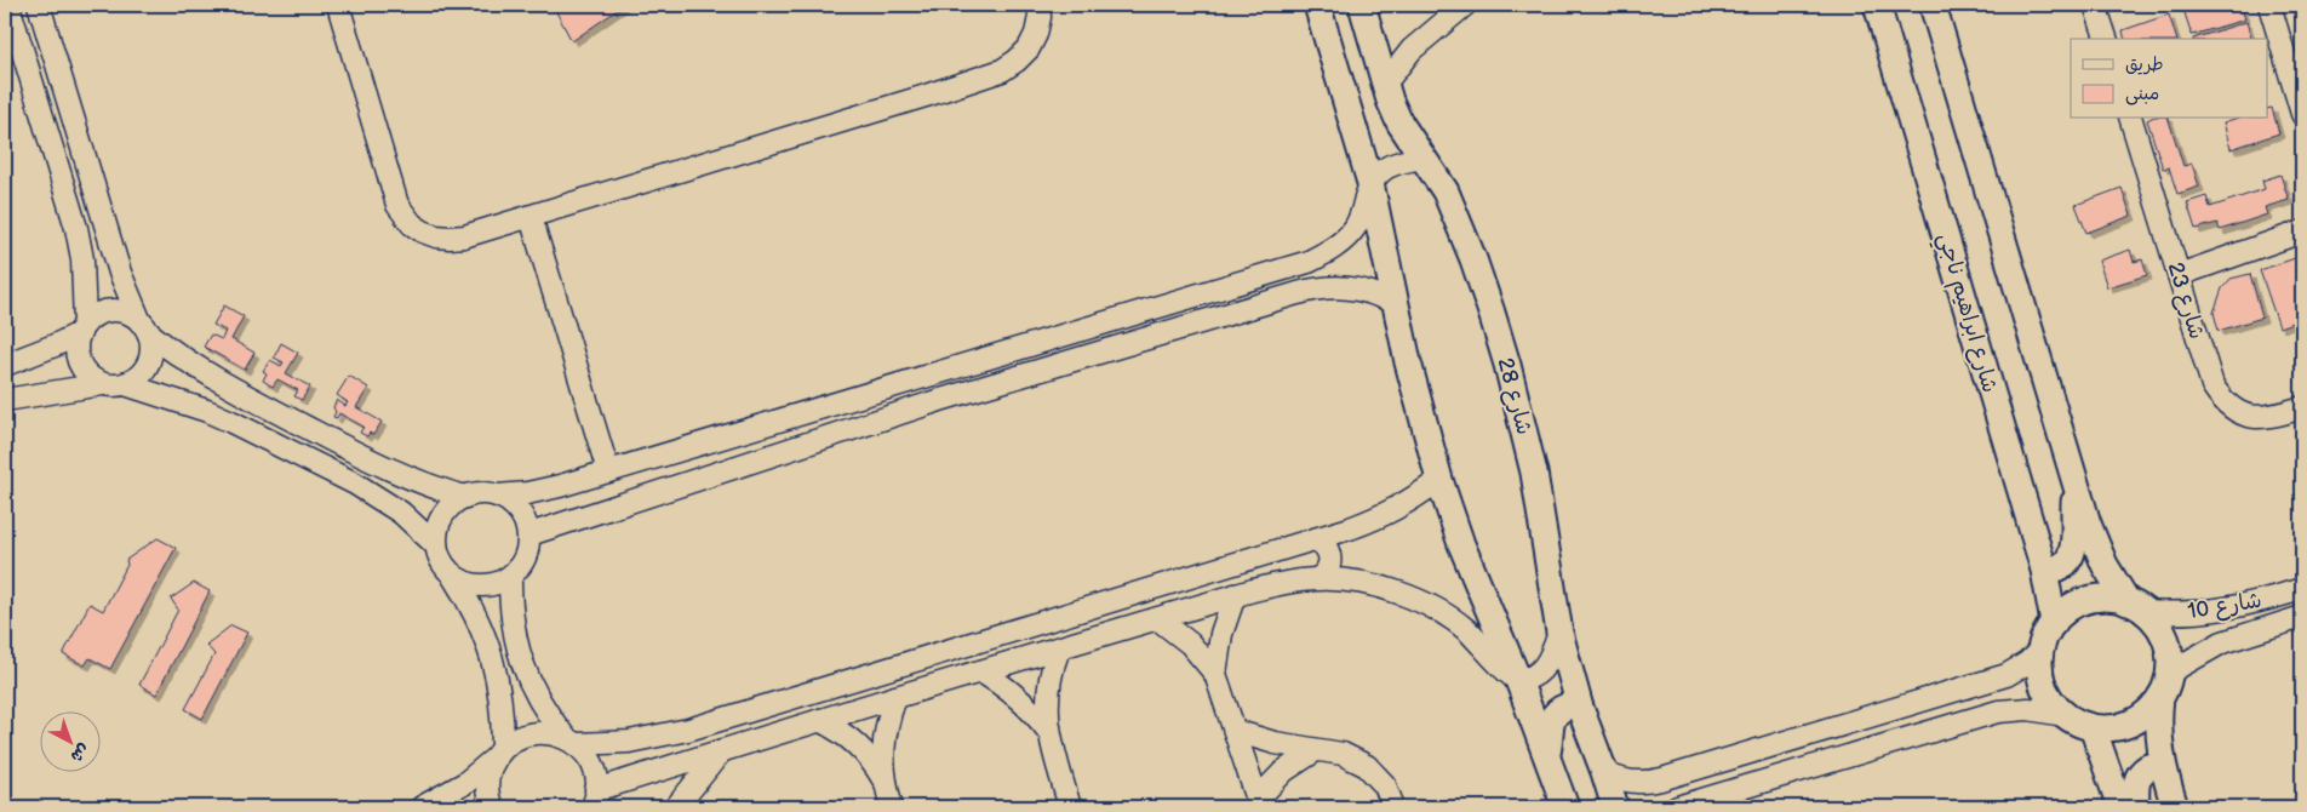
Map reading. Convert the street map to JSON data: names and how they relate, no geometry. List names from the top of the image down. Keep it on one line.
{"streets":{"street":["شارع 23","شارع ابراهيم ناجي","شارع 28","شارع 10"]},"crossings":[["شارع ابراهيم ناجي","شارع 10"]],"legend":["طريق","مبنى"],"north":"bottom right"}
